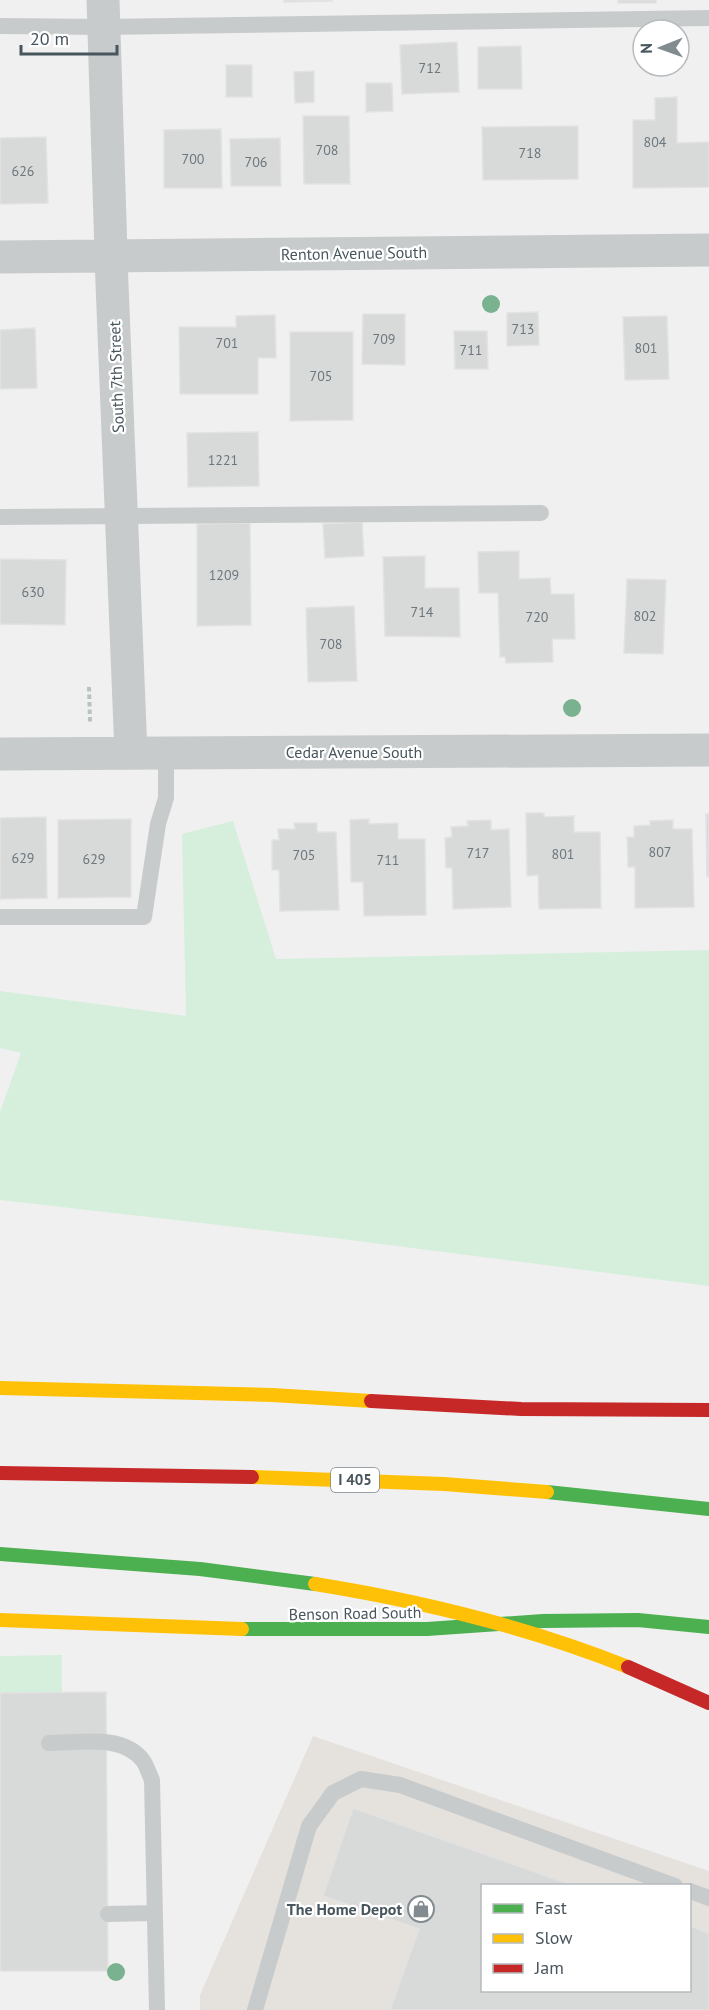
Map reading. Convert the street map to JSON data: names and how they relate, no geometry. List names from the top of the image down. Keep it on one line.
{"streets":{"main road":["I 405","Benson Road South"],"street":["Renton Avenue South","South 7th Street","Cedar Avenue South"]},"crossings":[["Renton Avenue South","South 7th Street"],["South 7th Street","Cedar Avenue South"]],"places":{"shop":["The Home Depot"]},"house_numbers":["712","804","708","718","700","706","626","713","709","701","801","711","705","1221","1209","630","714","802","720","708","807","717","801","705","629","629","711"],"legend":["Fast","Slow","Jam"],"scale_bar":"20 m","north":"left"}
